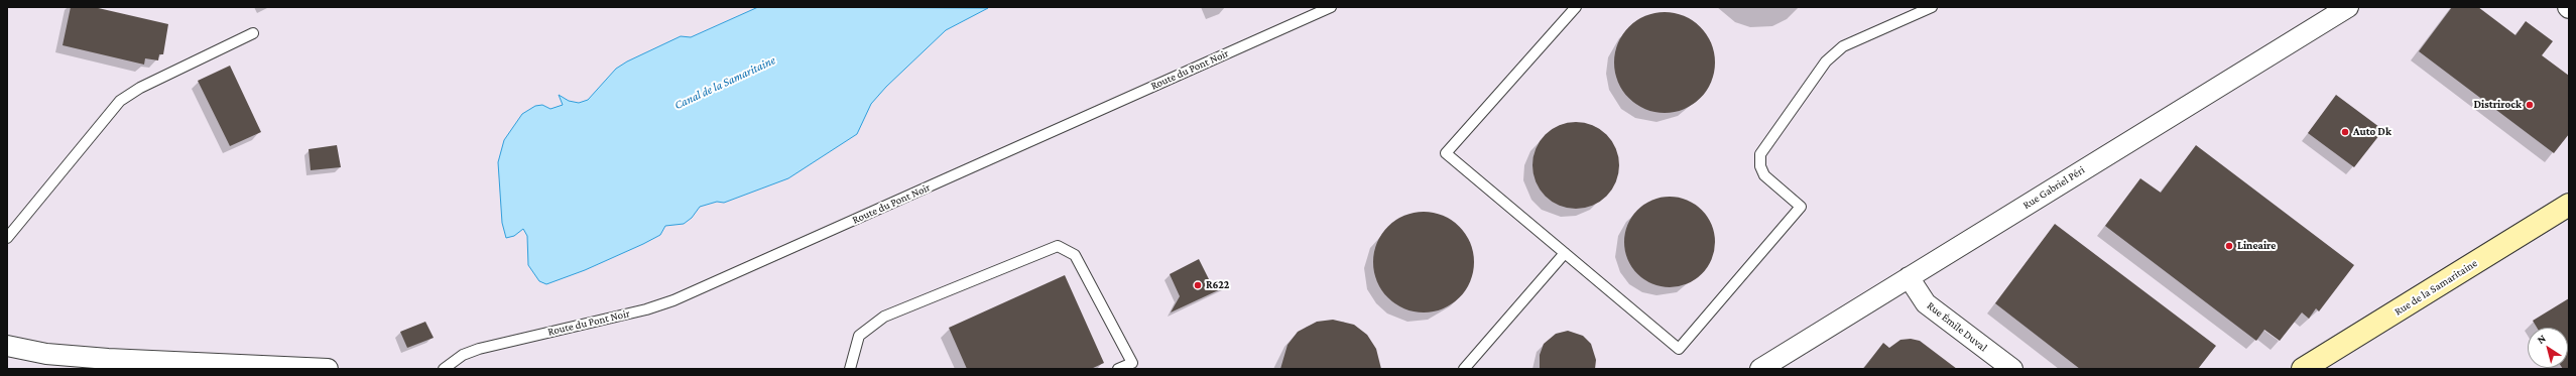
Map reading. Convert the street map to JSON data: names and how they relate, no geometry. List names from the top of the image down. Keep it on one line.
{"streets":{"street":["Rue Gabriel Péri","Rue de la Samaritaine","Rue Émile Duval"],"lane":["Route du Pont Noir"]},"crossings":[["Rue Gabriel Péri","Rue Émile Duval"]],"water":["Canal de la Samaritaine"],"places":["Distrirock","Auto Dk","Lineaire","R622"],"north":"top left"}
